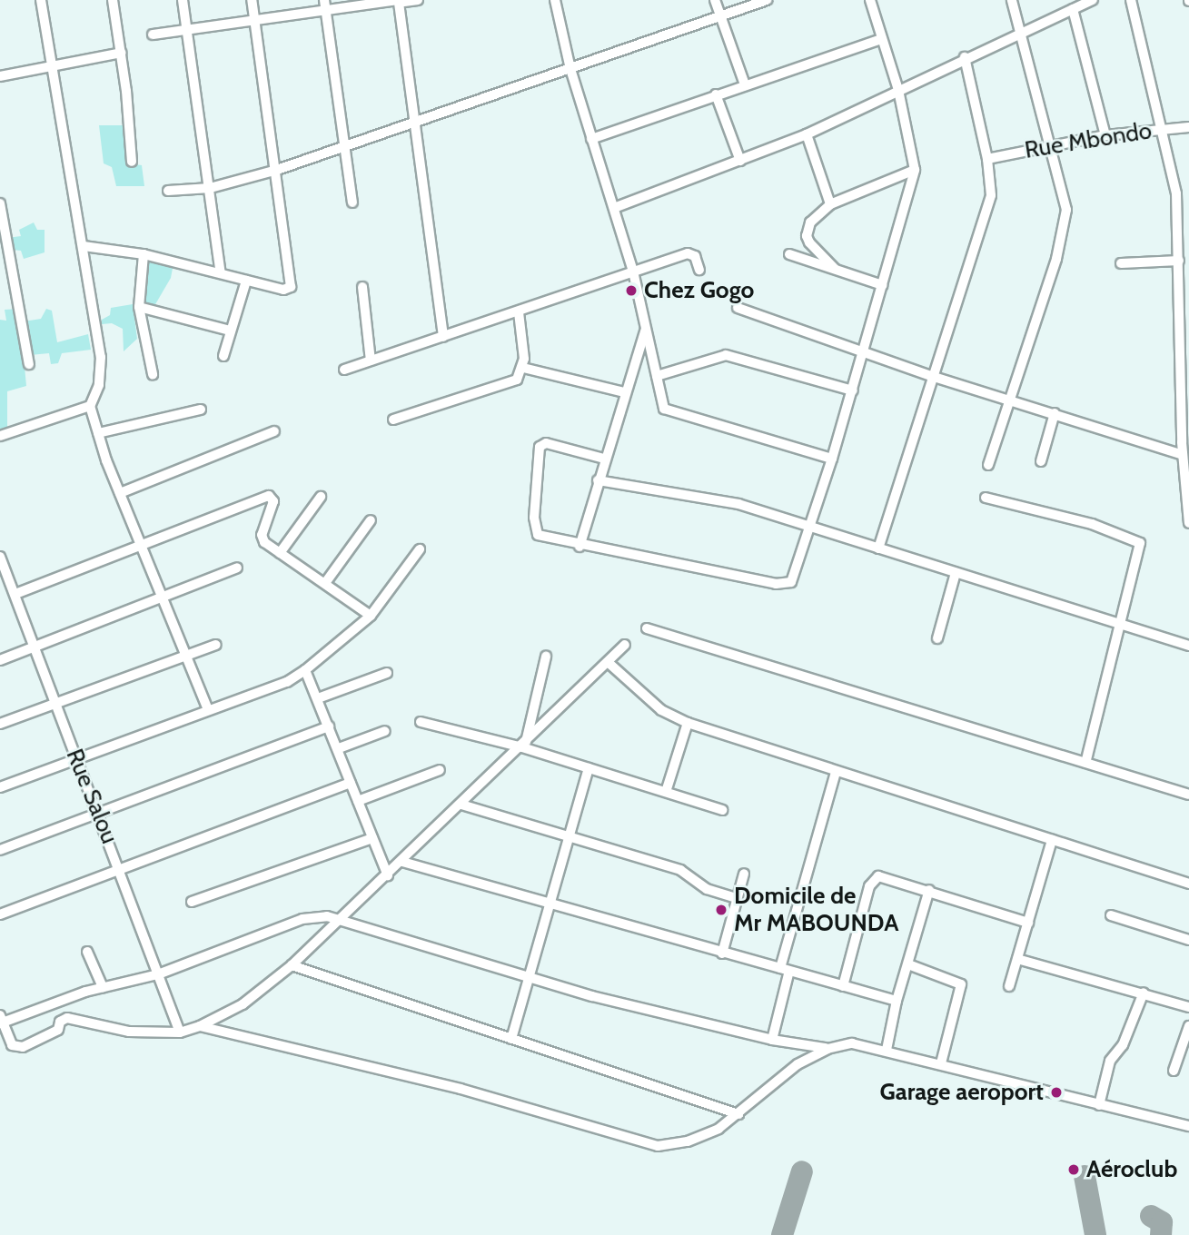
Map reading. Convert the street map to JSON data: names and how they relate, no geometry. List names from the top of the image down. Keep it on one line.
{"streets":{"street":["Rue Mbondo","Rue Salou"]},"places":["Chez Gogo","Domicile de Mr MABOUNDA","Garage aeroport","Aéroclub"]}
